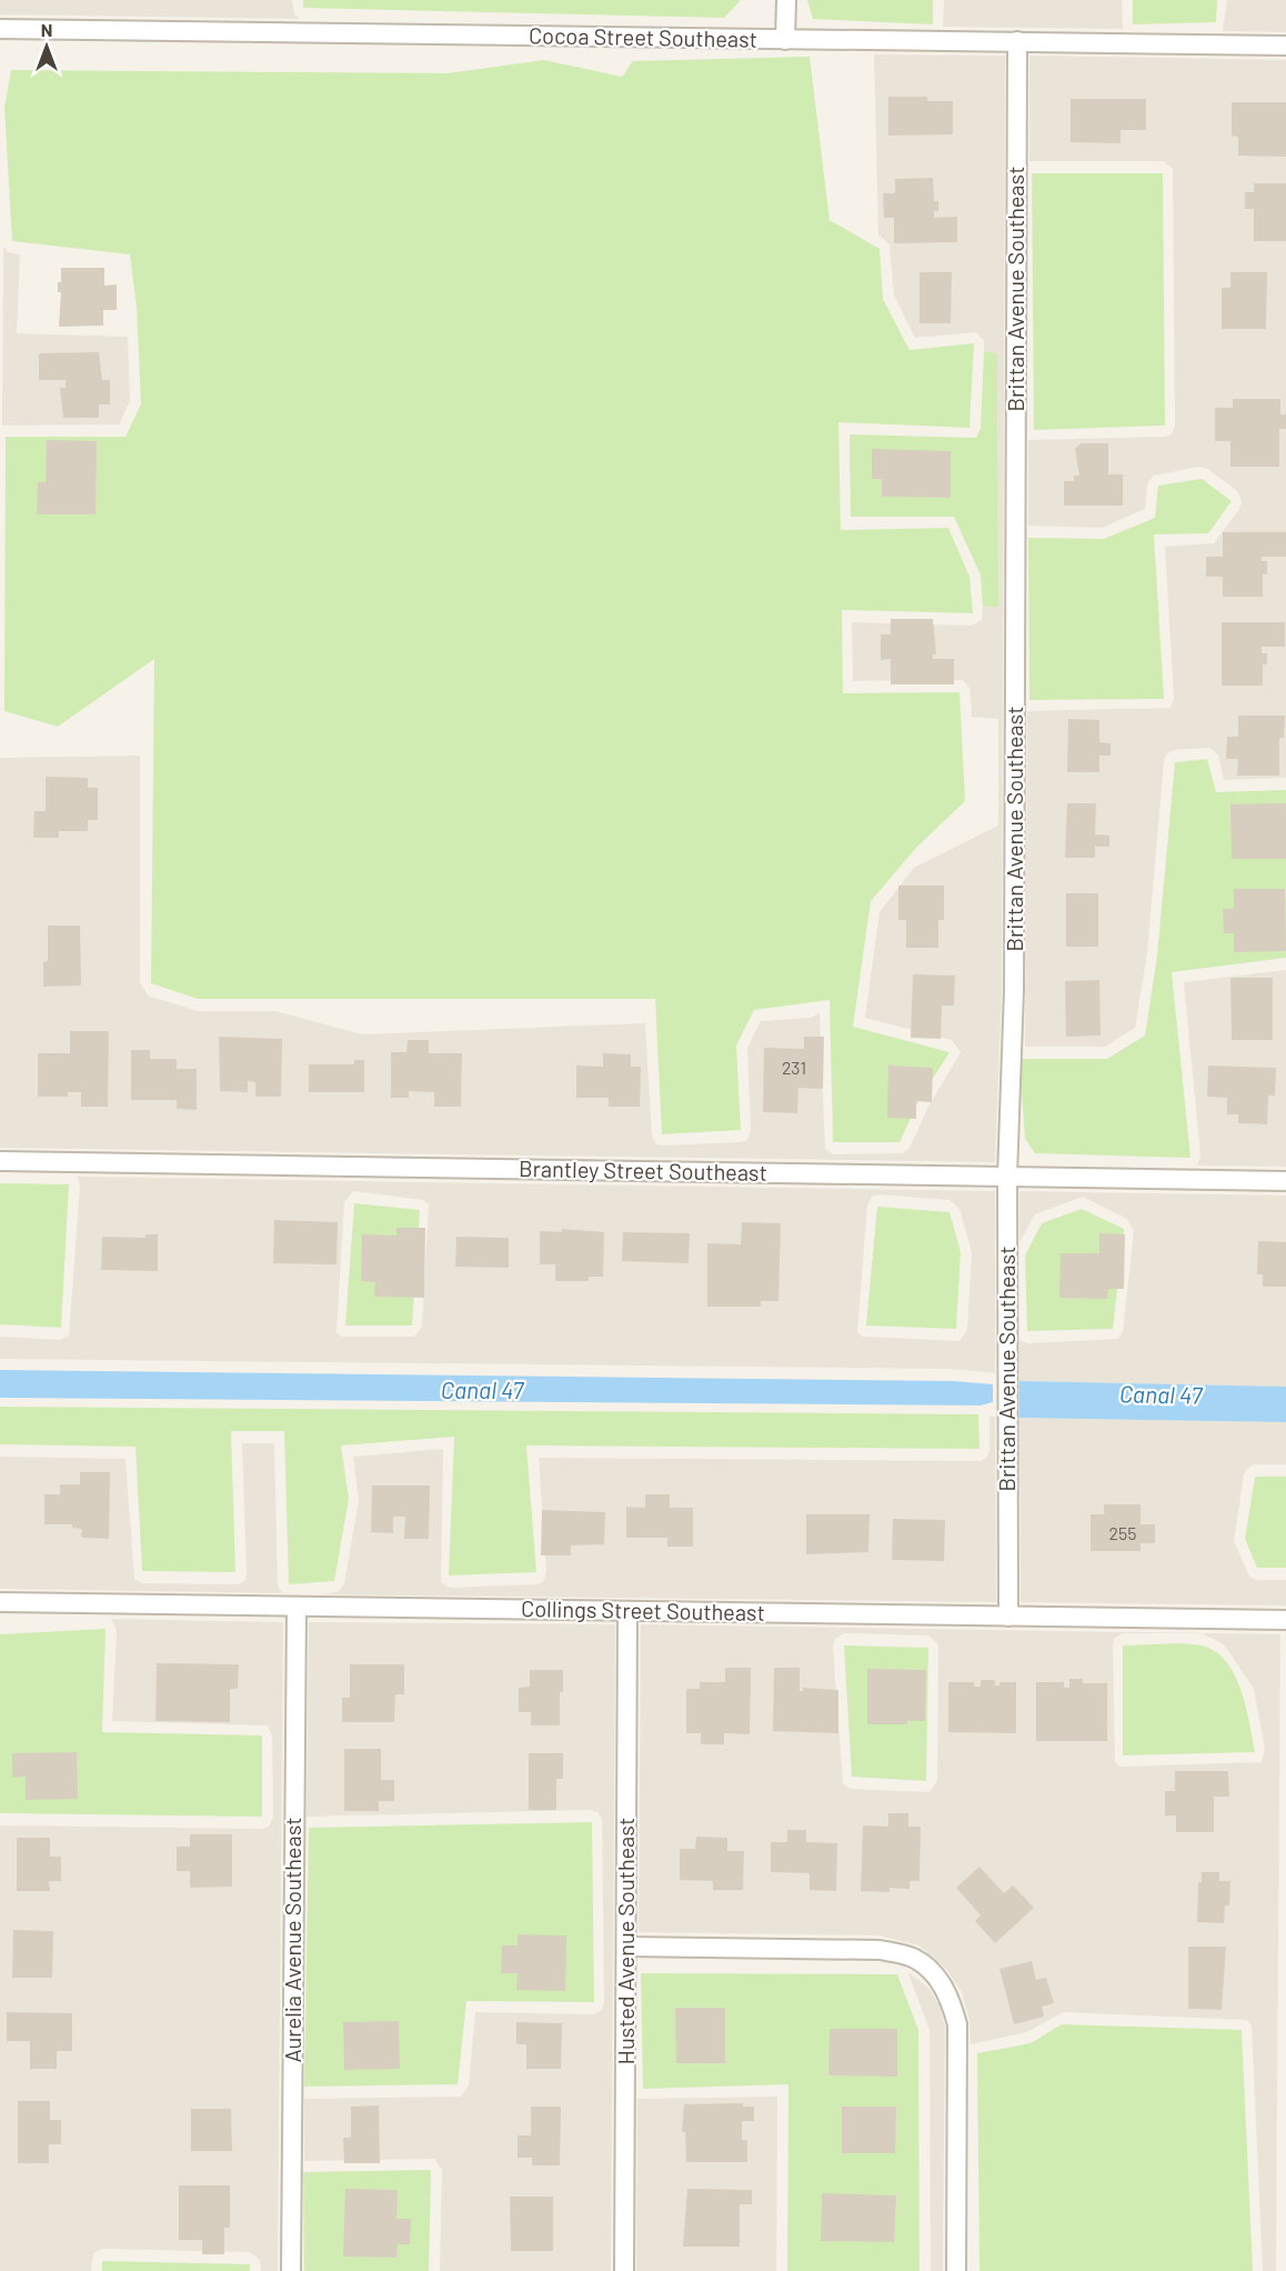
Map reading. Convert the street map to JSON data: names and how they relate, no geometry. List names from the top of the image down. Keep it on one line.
{"streets":{"street":["Cocoa Street Southeast","Brittan Avenue Southeast","Brantley Street Southeast","Collings Street Southeast","Aurelia Avenue Southeast","Husted Avenue Southeast"]},"crossings":[["Cocoa Street Southeast","Brittan Avenue Southeast"],["Brittan Avenue Southeast","Brantley Street Southeast"],["Brittan Avenue Southeast","Collings Street Southeast"],["Collings Street Southeast","Aurelia Avenue Southeast"],["Collings Street Southeast","Husted Avenue Southeast"]],"water":["Canal 47"],"house_numbers":["231","255"],"north":"top"}
